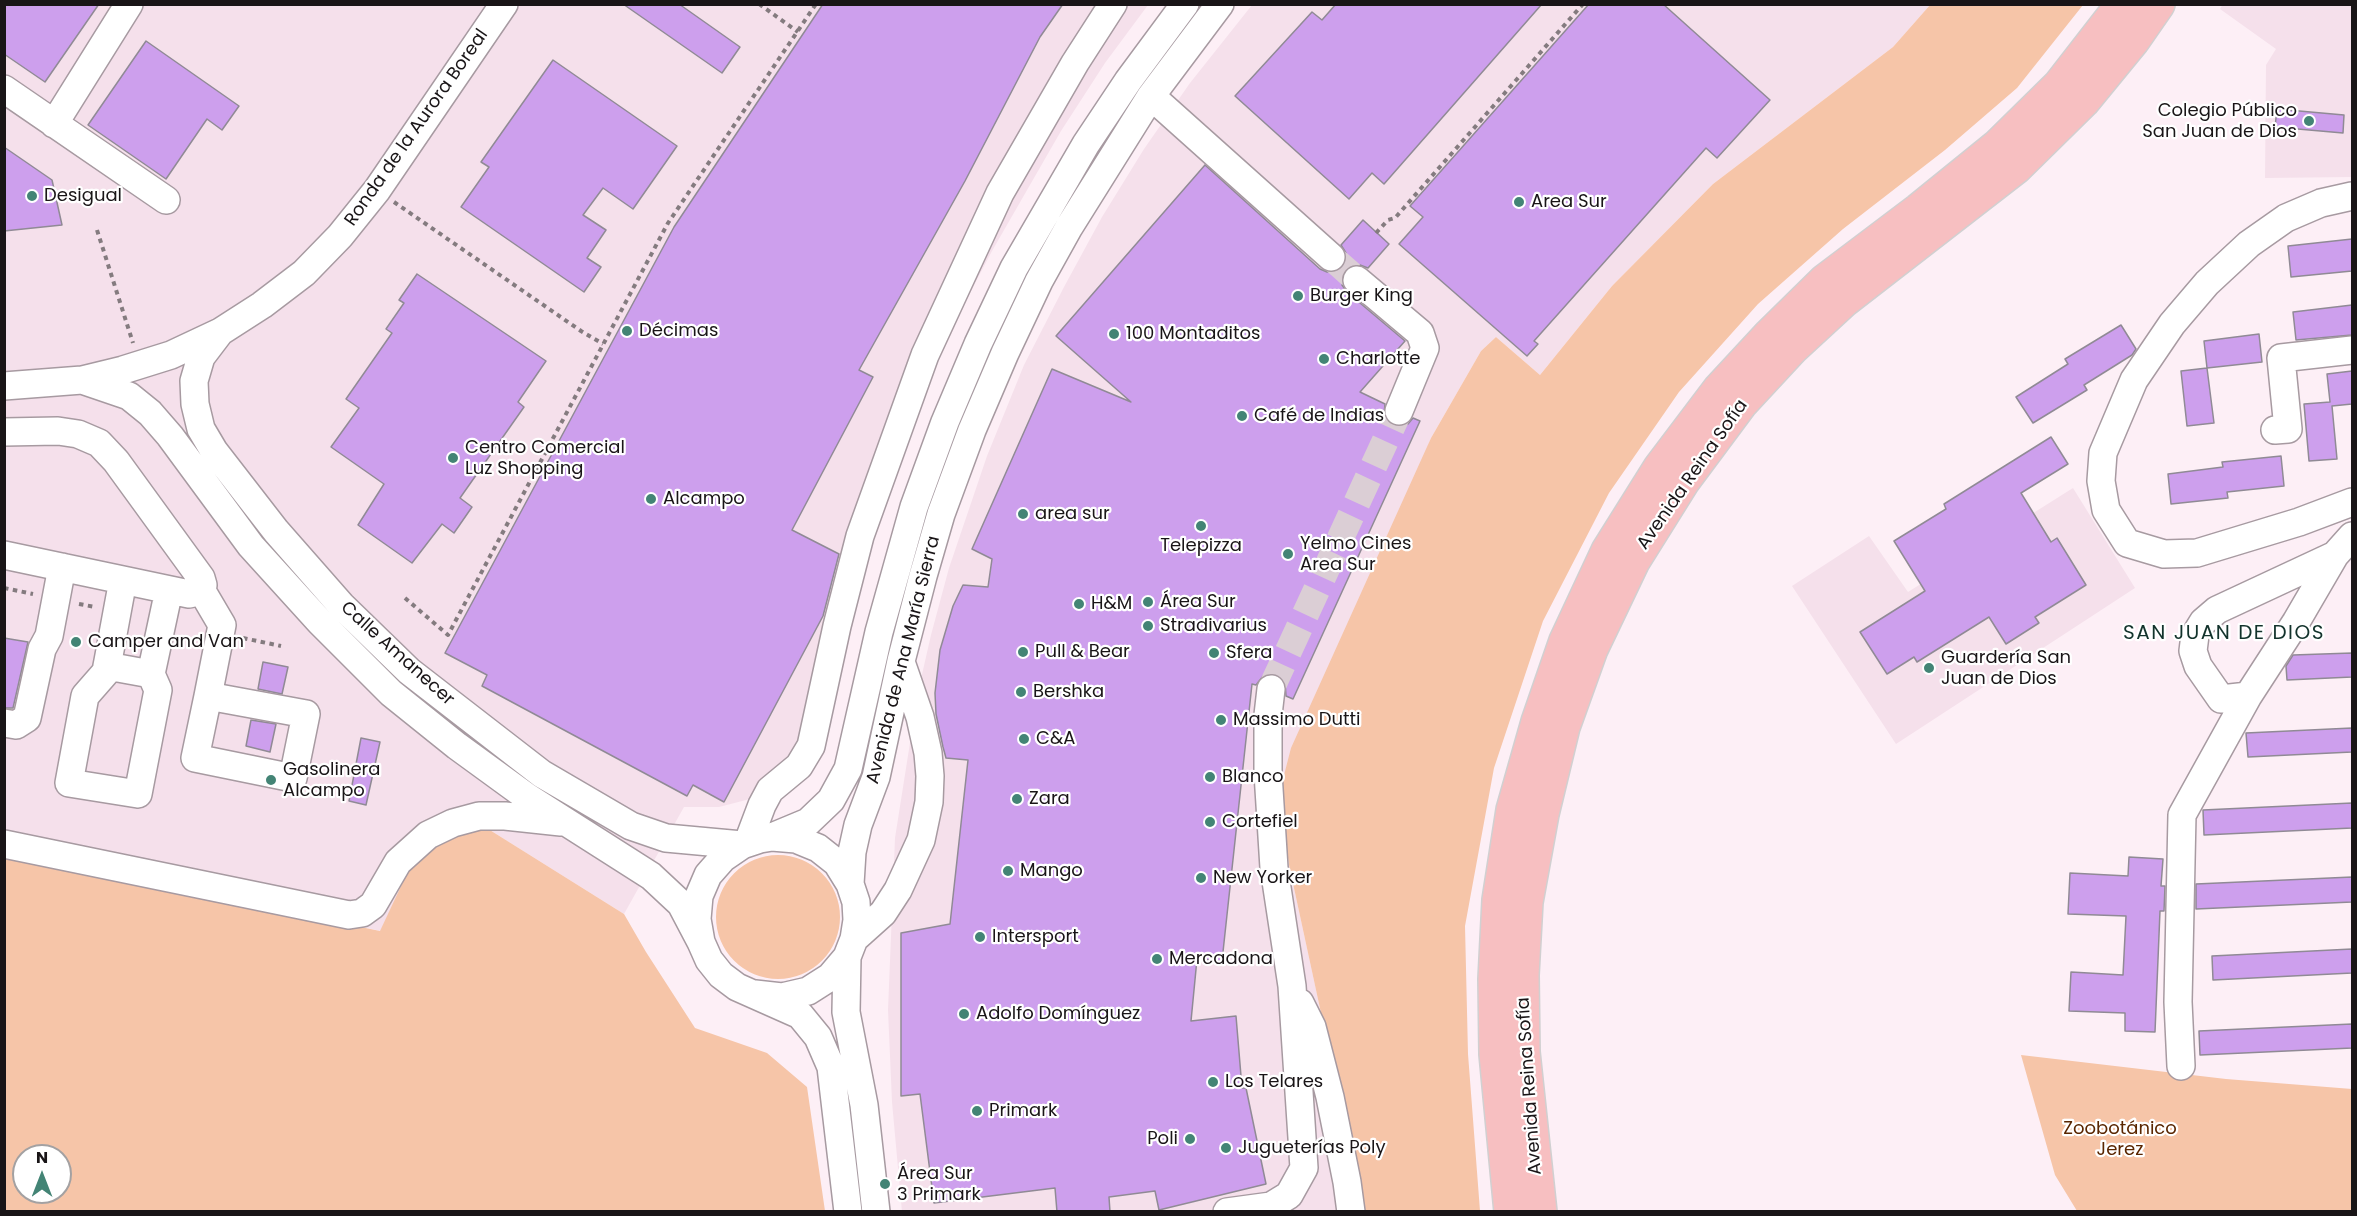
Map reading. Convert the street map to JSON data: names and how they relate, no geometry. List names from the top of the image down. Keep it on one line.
{"streets":{"main road":["Avenida Reina Sofía"],"street":["Ronda de la Aurora Boreal","Calle Amanecer","Avenida de Ana María Sierra"]},"crossings":[["Ronda de la Aurora Boreal","Calle Amanecer"],["Calle Amanecer","Avenida de Ana María Sierra"]],"districts":["SAN JUAN DE DIOS"],"parks":["Zoobotánico Jerez"],"places":["Colegio Público San Juan de Dios","Desigual","Area Sur","Burger King","Décimas","100 Montaditos","Charlotte","Café de Indias","Centro Comercial Luz Shopping","Alcampo","area sur","Telepizza","Yelmo Cines Area Sur","Área Sur","H&M","Stradivarius","Camper and Van","Pull & Bear","Sfera","Guardería San Juan de Dios","Bershka","Massimo Dutti","C&A","Blanco","Gasolinera Alcampo","Zara","Cortefiel","Mango","New Yorker","Intersport","Mercadona","Adolfo Domínguez","Los Telares","Primark","Poli","Jugueterías Poly","Área Sur 3 Primark"],"north":"top"}
